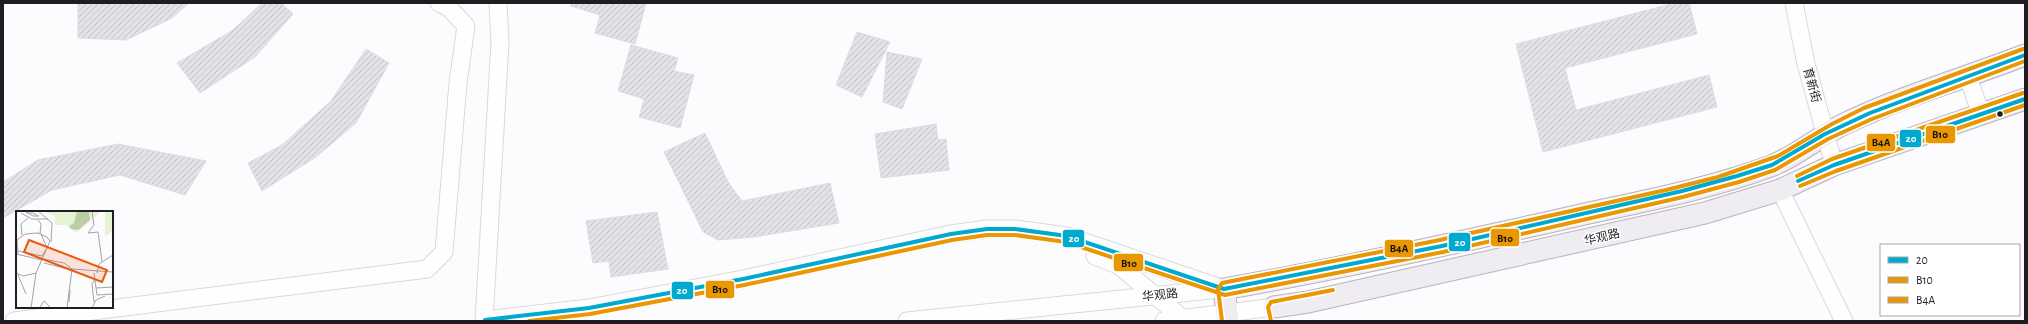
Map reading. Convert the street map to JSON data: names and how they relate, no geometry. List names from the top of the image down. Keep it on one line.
{"streets":{"main road":["华观路"],"street":["育新街"]},"crossings":[["育新街","华观路"]],"lines":["transit line B4A","transit line 20","transit line B10"],"legend":["20","B10","B4A"]}
